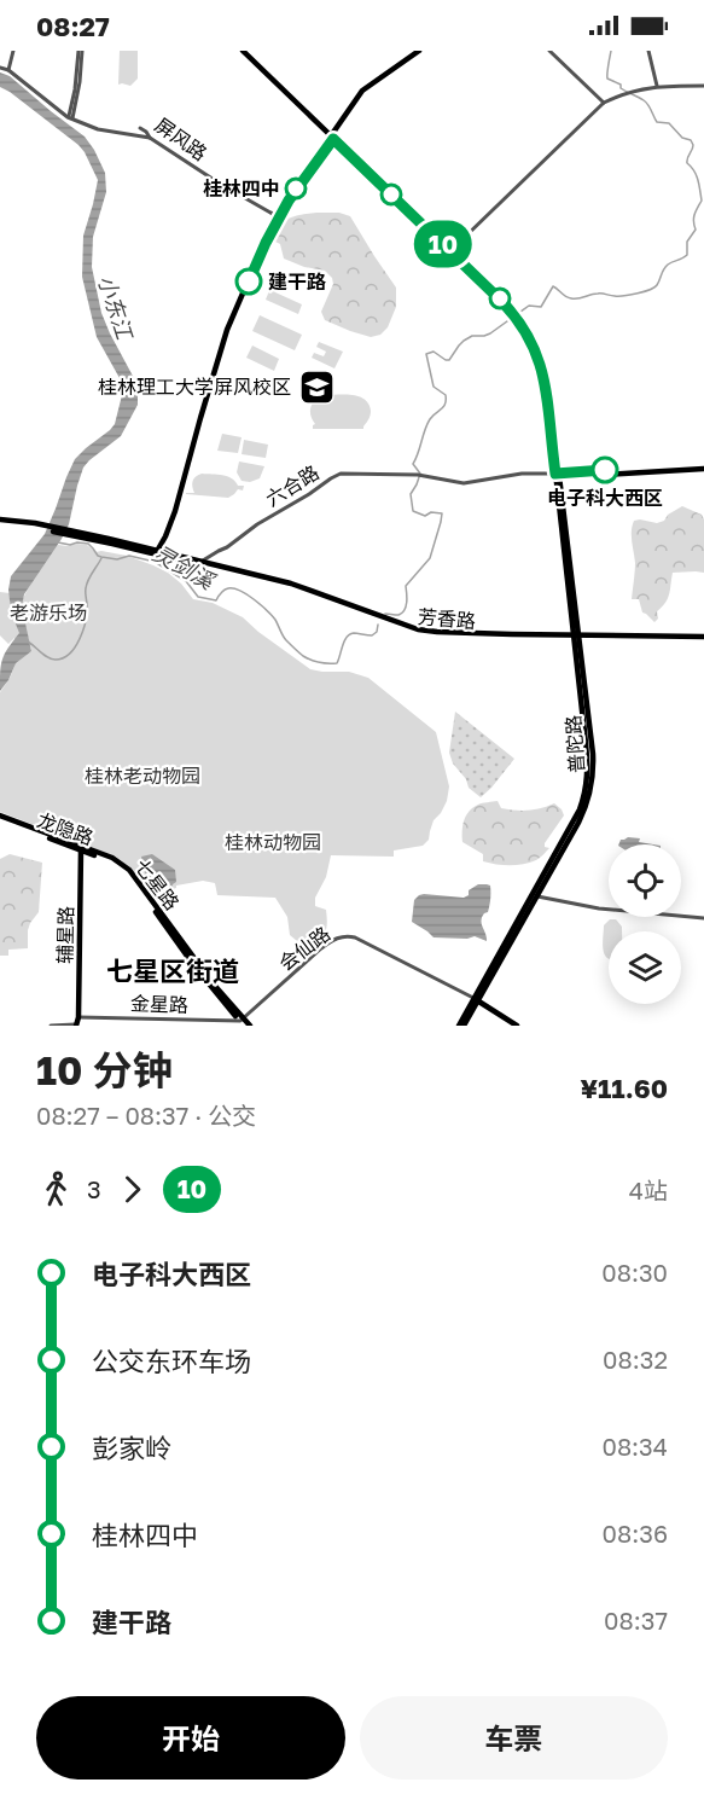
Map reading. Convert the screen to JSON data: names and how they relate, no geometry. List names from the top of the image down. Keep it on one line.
{"streets":{"main road":["六合路","芳香路","普陀路","龙隐路","七星路","辅星路"],"street":["屏风路","会仙路","金星路"]},"crossings":[["六合路","芳香路"],["六合路","普陀路"],["芳香路","普陀路"],["普陀路","会仙路"],["龙隐路","七星路"],["龙隐路","辅星路"],["七星路","辅星路"],["七星路","会仙路"],["七星路","金星路"],["辅星路","金星路"],["会仙路","金星路"]],"districts":["七星区街道"],"water":["小东江","灵剑溪"],"parks":["老游乐场","桂林老动物园","桂林动物园"],"places":{"other":["桂林四中","建干路","电子科大西区"],"school or university":["桂林理工大学屏风校区"]},"lines":["bus line 10"],"page":{"status":"08:27","on_map":"10","heading":["10 分钟","08:27 – 08:37 · 公交","¥11.60"],"legs":["3","10","4站"],"list":[{"name":"电子科大西区","value":"08:30"},{"name":"公交东环车场","value":"08:32"},{"name":"彭家岭","value":"08:34"},{"name":"桂林四中","value":"08:36"},{"name":"建干路","value":"08:37"}],"buttons":["开始","车票"]}}
